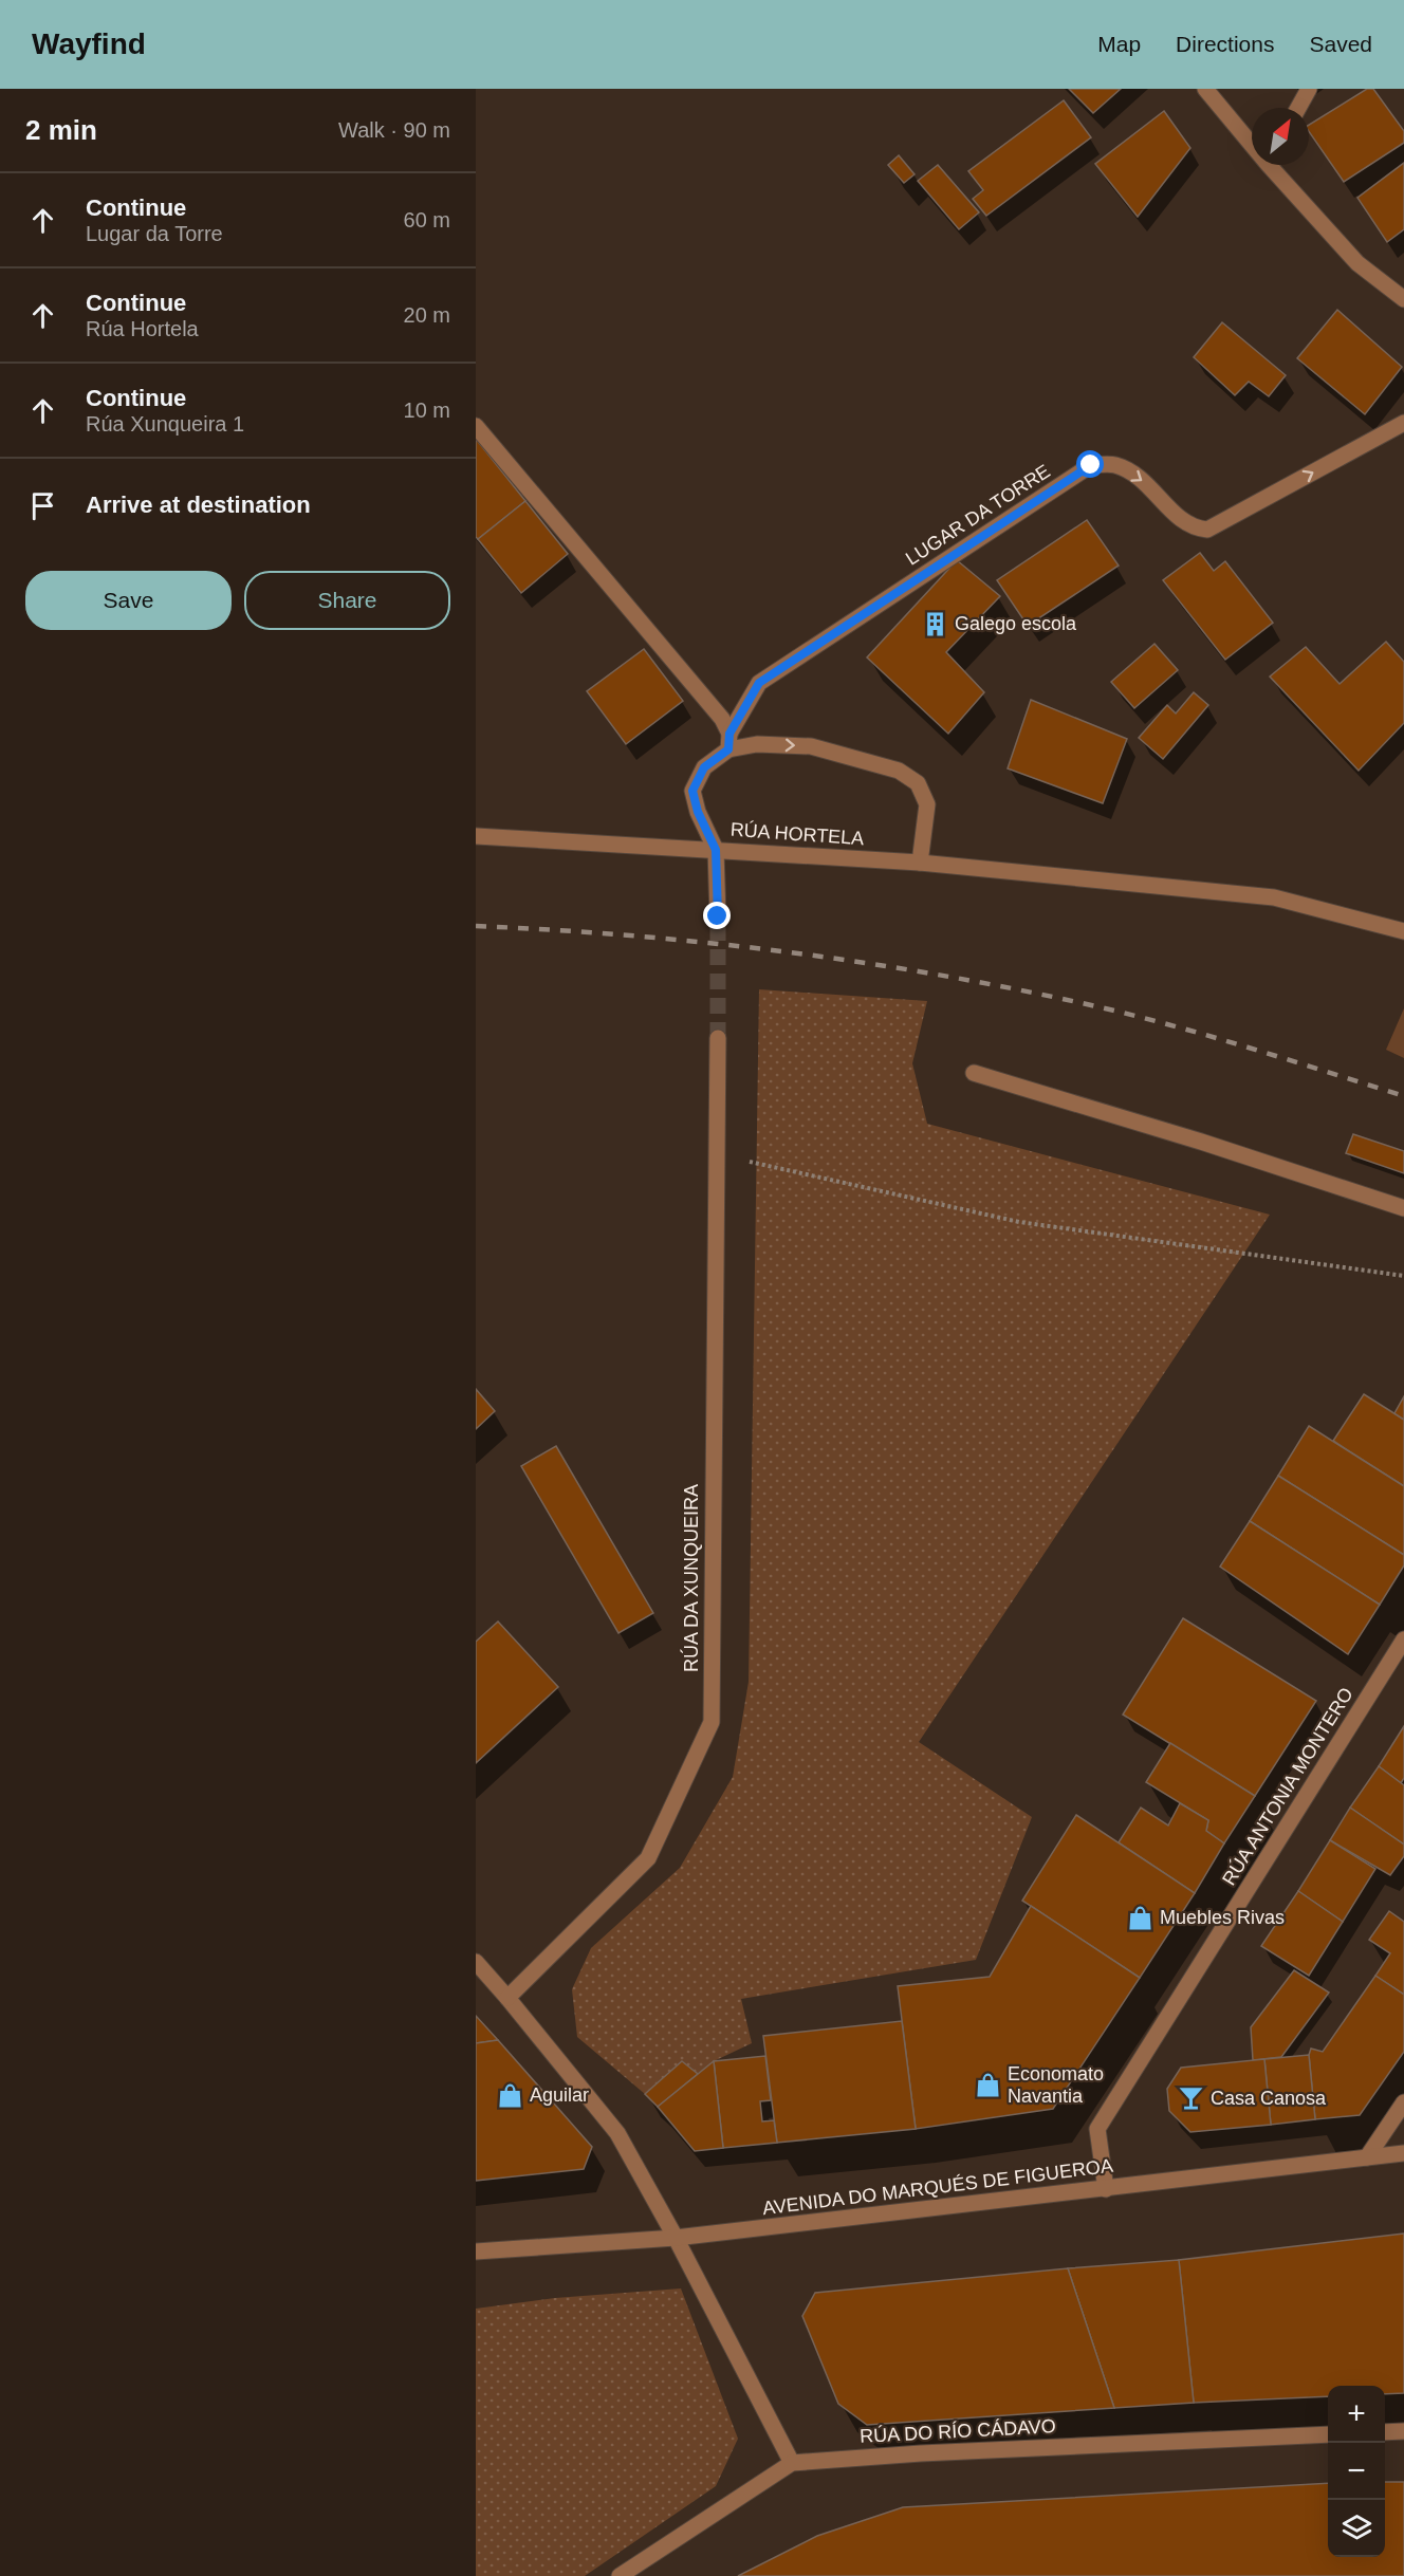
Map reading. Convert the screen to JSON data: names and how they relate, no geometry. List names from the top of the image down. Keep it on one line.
{"streets":{"street":["LUGAR DA TORRE","RÚA HORTELA","RÚA DA XUNQUEIRA","RÚA ANTONIA MONTERO","AVENIDA DO MARQUÉS DE FIGUEROA","RÚA DO RÍO CÁDAVO"]},"crossings":[["LUGAR DA TORRE","RÚA HORTELA"],["RÚA ANTONIA MONTERO","AVENIDA DO MARQUÉS DE FIGUEROA"]],"one_way":["LUGAR DA TORRE"],"places":{"building":["Galego escola"],"shop":["Muebles Rivas","Economato Navantia","Aguilar"],"bar":["Casa Canosa"]},"north":"top right","page":{"header":"Wayfind","nav":["Map","Directions","Saved"],"heading":["2 min","Walk · 90 m"],"list":[["Continue","Lugar da Torre","60 m"],["Continue","Rúa Hortela","20 m"],["Continue","Rúa Xunqueira 1","10 m"],"Arrive at destination"],"buttons":["Save","Share"],"map_buttons":["+","−"]}}
